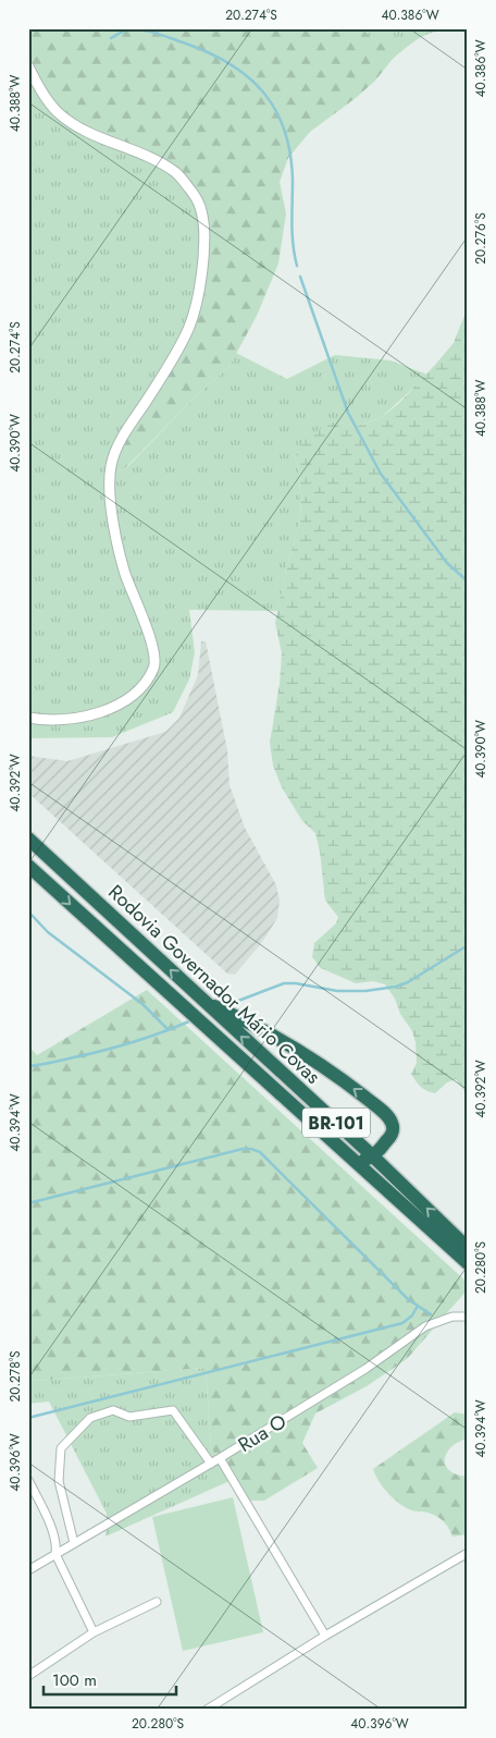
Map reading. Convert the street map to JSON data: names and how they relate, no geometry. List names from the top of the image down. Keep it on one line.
{"streets":{"highway":["Rodovia Governador Mário Covas","BR-101"],"street":["Rua O"]},"scale_bar":"100 m","coordinates":["20.274°S","40.386°W","40.388°W","20.276°S","40.390°W","40.392°W","40.394°W","20.280°S","20.278°S","40.396°W"]}
